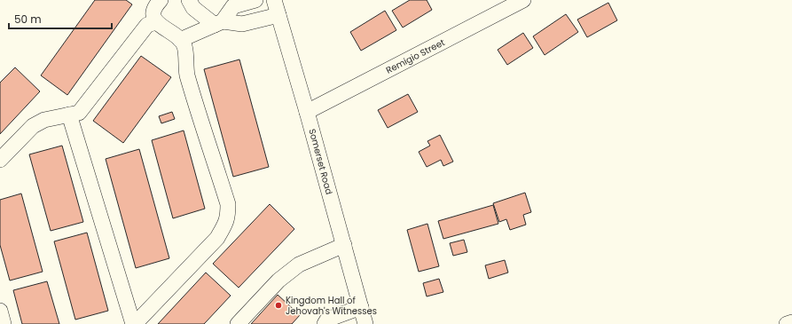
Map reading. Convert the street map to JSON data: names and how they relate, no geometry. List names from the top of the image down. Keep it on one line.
{"streets":{"street":["Remigio Street","Somerset Road"]},"crossings":[["Remigio Street","Somerset Road"]],"places":["Kingdom Hall of Jehovah's Witnesses"],"scale_bar":"50 m"}
